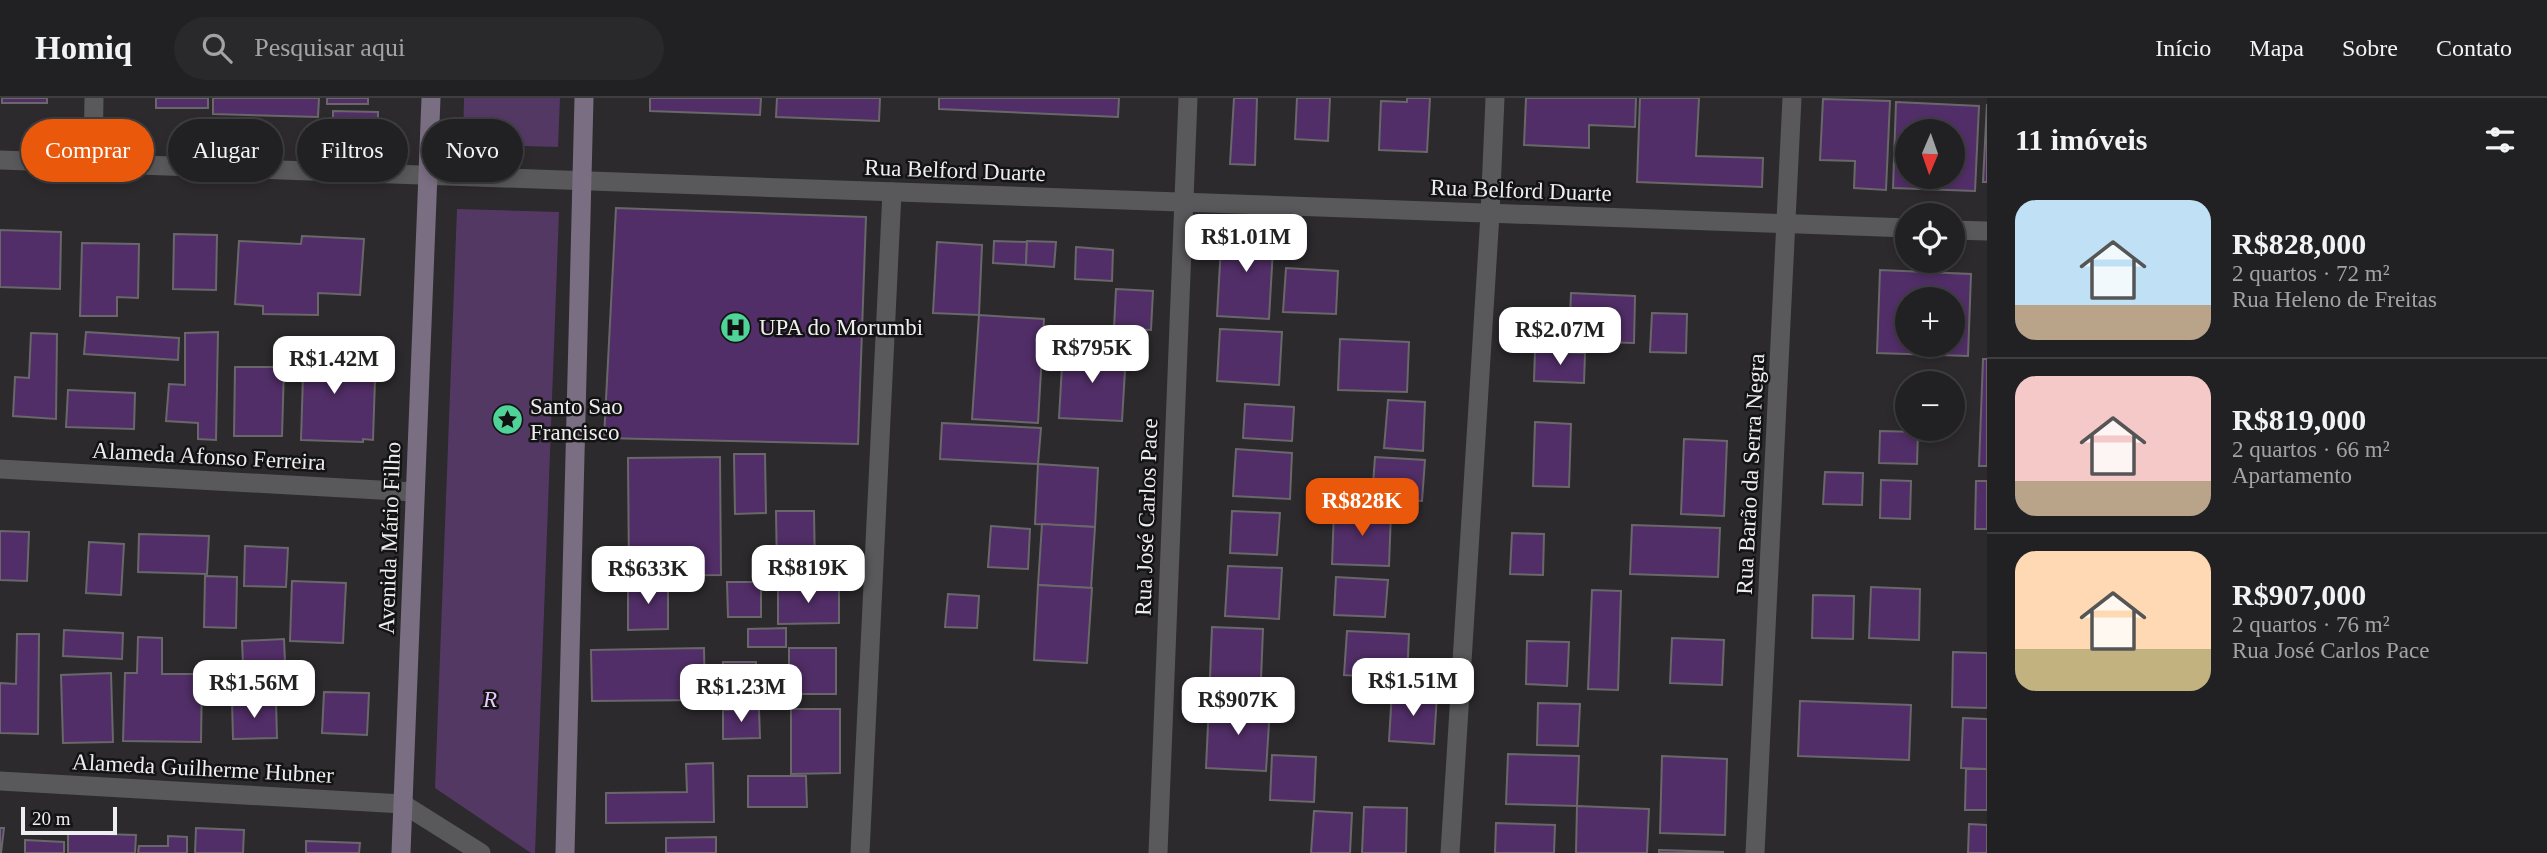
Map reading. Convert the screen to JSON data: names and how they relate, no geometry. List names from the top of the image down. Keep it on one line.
{"streets":{"main road":["Avenida Mário Filho"],"street":["Rua Belford Duarte","Alameda Afonso Ferreira","Rua Barão da Serra Negra","Rua José Carlos Pace","Alameda Guilherme Hubner"]},"crossings":[["Rua Belford Duarte","Rua Barão da Serra Negra"],["Rua Belford Duarte","Rua José Carlos Pace"],["Alameda Afonso Ferreira","Avenida Mário Filho"],["Avenida Mário Filho","Alameda Guilherme Hubner"]],"parks":["R"],"places":{"hospital":["UPA do Morumbi"],"place":["Santo Sao Francisco"]},"scale_bar":"20 m","north":"bottom","page":{"header":"Homiq","search":"Pesquisar aqui","nav":["Início","Mapa","Sobre","Contato"],"heading":"11 imóveis","map_buttons":["+","−"],"chip":["Comprar","Alugar","Filtros","Novo"],"list":[{"name":"R$828,000","note":"2 quartos · 72 m² · Rua Heleno de Freitas"},{"name":"R$819,000","note":"2 quartos · 66 m² · Apartamento"},{"name":"R$907,000","note":"2 quartos · 76 m² · Rua José Carlos Pace"}],"price":["R$1.01M","R$2.07M","R$795K","R$1.42M","R$828K","R$819K","R$633K","R$1.51M","R$1.56M","R$1.23M","R$907K"],"scale":"20 m"}}
